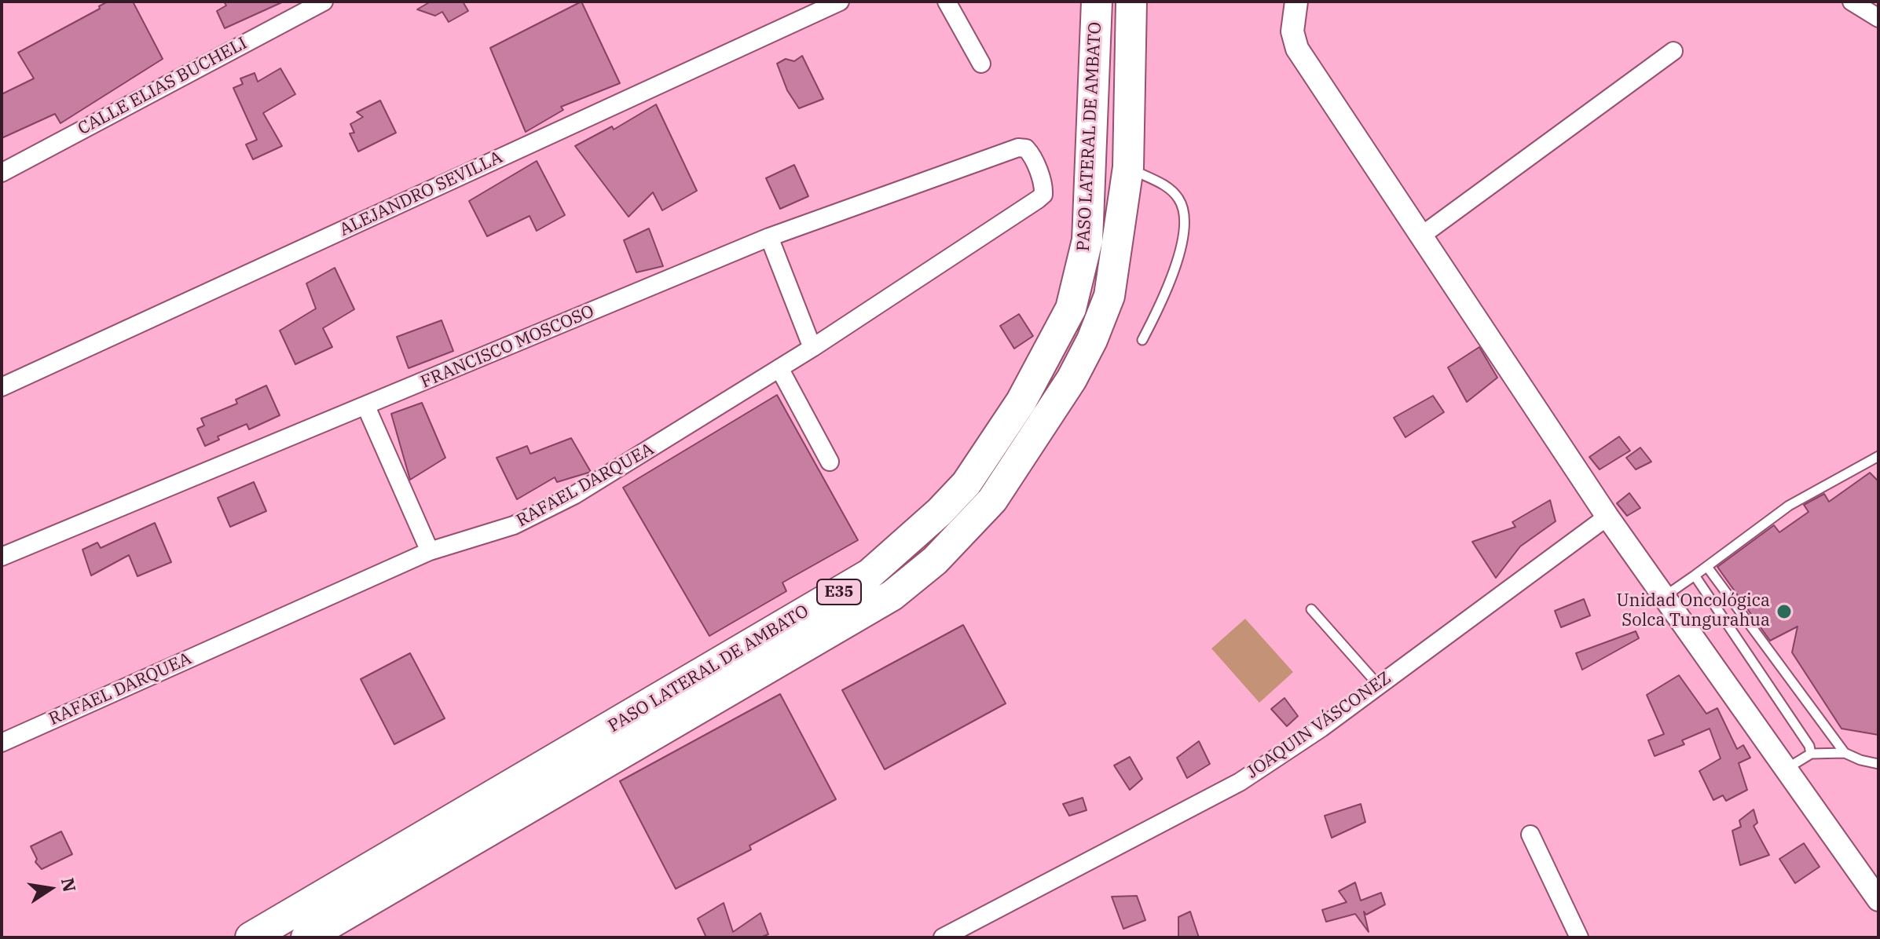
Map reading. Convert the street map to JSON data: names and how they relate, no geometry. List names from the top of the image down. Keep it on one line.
{"streets":{"highway":["PASO LATERAL DE AMBATO","E35"],"street":["CALLE ELIAS BUCHELI","ALEJANDRO SEVILLA","FRANCISCO MOSCOSO","RAFAEL DARQUEA","JOAQUIN VÁSCONEZ"]},"crossings":[["FRANCISCO MOSCOSO","RAFAEL DARQUEA"]],"places":["Unidad Oncológica Solca Tungurahua"],"north":"right"}
